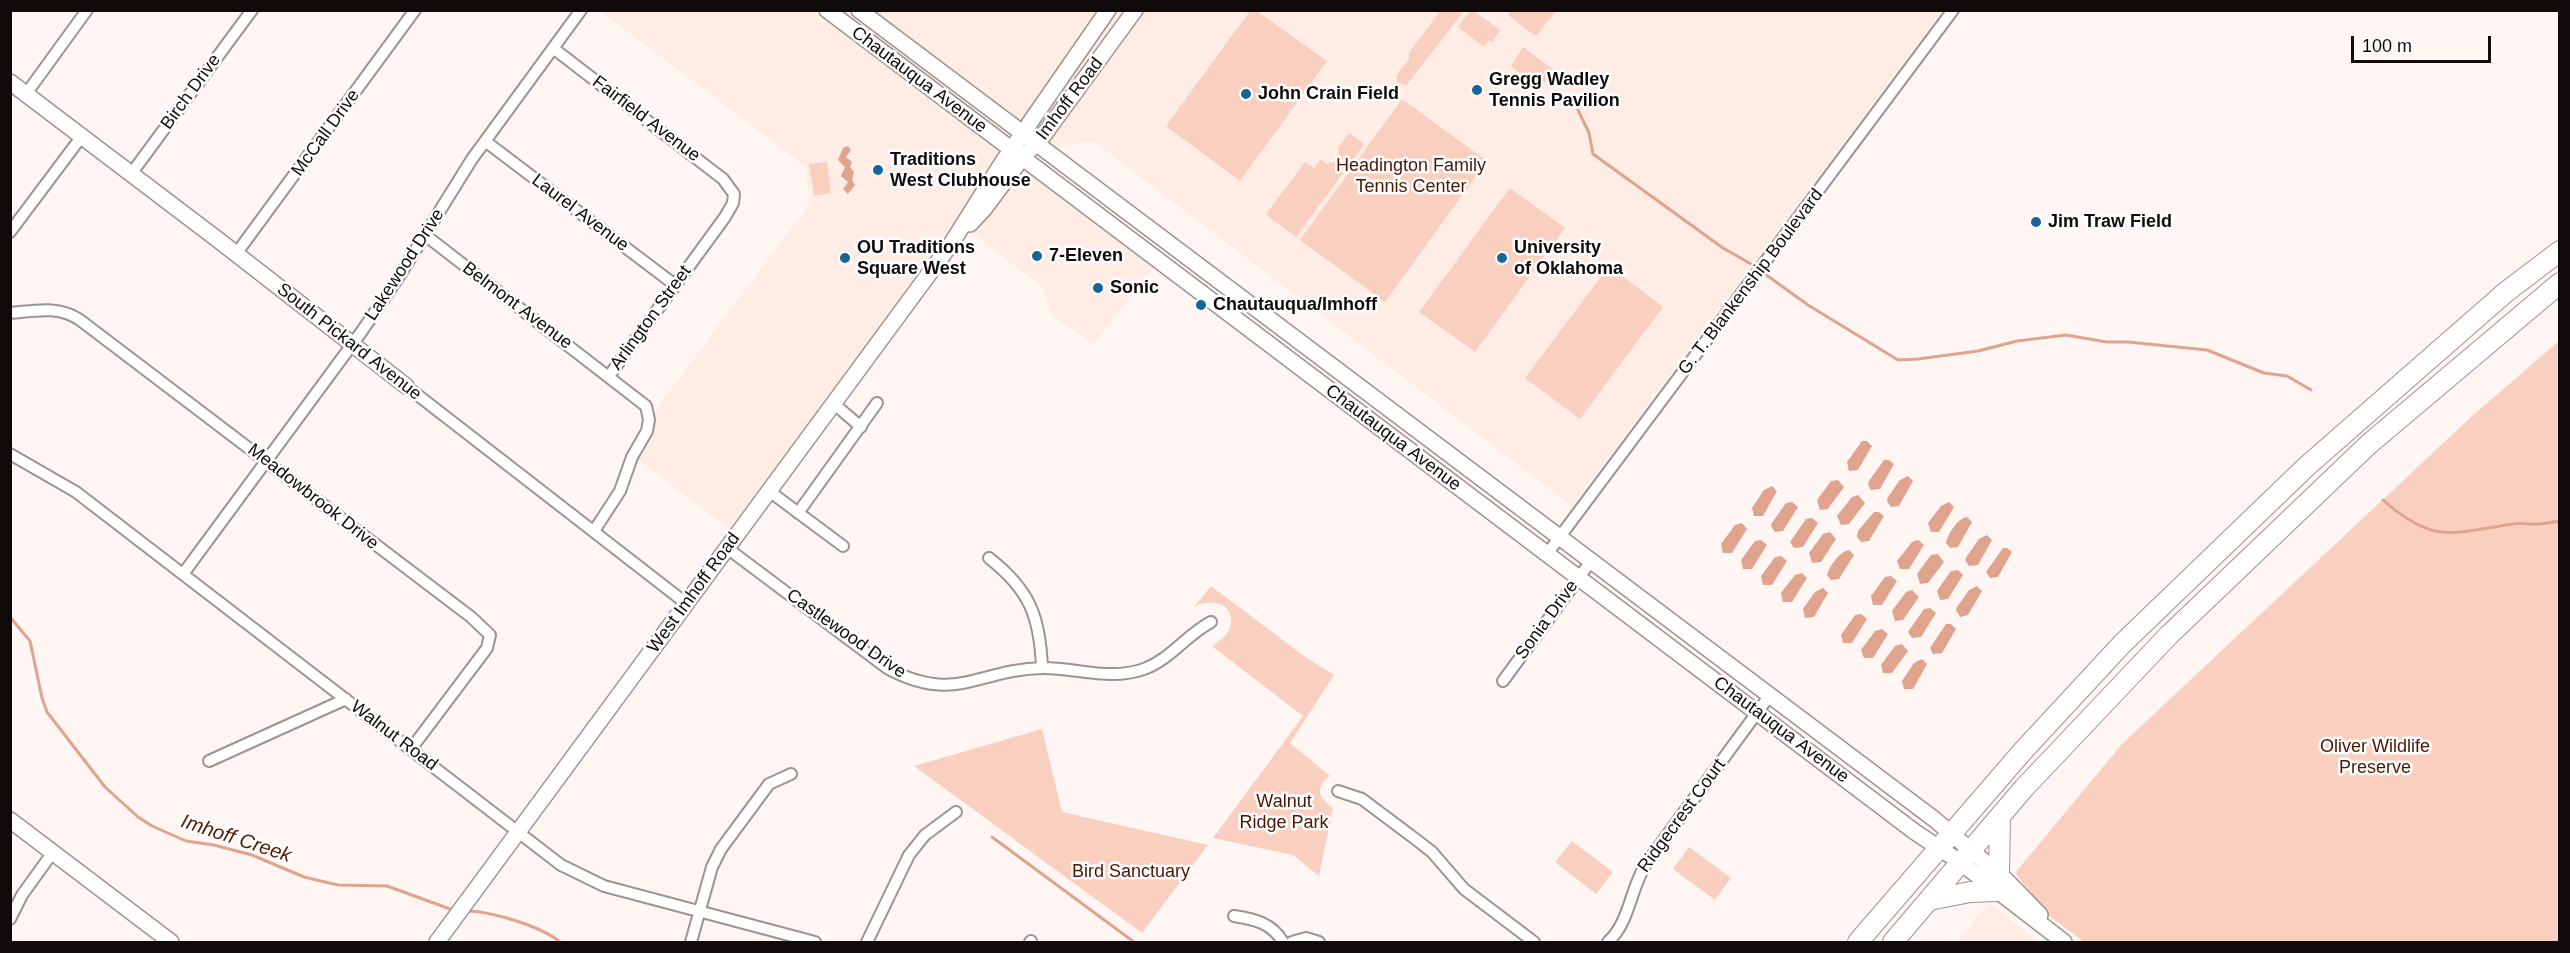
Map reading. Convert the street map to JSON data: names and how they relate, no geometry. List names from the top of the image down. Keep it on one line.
{"streets":{"main road":["Chautauqua Avenue","Imhoff Road","South Pickard Avenue","West Imhoff Road"],"street":["Birch Drive","Fairfield Avenue","McCall Drive","Laurel Avenue","Lakewood Drive","G. T. Blankenship Boulevard","Belmont Avenue","Arlington Street","Meadowbrook Drive","Sonia Drive","Castlewood Drive","Walnut Road","Ridgecrest Court"]},"crossings":[["Chautauqua Avenue","Imhoff Road"],["Chautauqua Avenue","G. T. Blankenship Boulevard"],["Chautauqua Avenue","Sonia Drive"],["Chautauqua Avenue","Ridgecrest Court"],["Birch Drive","South Pickard Avenue"],["Imhoff Road","West Imhoff Road"],["Fairfield Avenue","Lakewood Drive"],["Fairfield Avenue","Arlington Street"],["McCall Drive","South Pickard Avenue"],["Laurel Avenue","Lakewood Drive"],["Laurel Avenue","Arlington Street"],["Lakewood Drive","Belmont Avenue"],["Lakewood Drive","South Pickard Avenue"],["Lakewood Drive","Meadowbrook Drive"],["Lakewood Drive","Walnut Road"],["Belmont Avenue","Arlington Street"],["Arlington Street","South Pickard Avenue"],["South Pickard Avenue","West Imhoff Road"],["Meadowbrook Drive","Walnut Road"],["West Imhoff Road","Castlewood Drive"],["West Imhoff Road","Walnut Road"]],"water":["Imhoff Creek"],"parks":["Headington Family Tennis Center","Oliver Wildlife Preserve","Walnut Ridge Park","Bird Sanctuary"],"places":["Gregg Wadley Tennis Pavilion","John Crain Field","Traditions West Clubhouse","Jim Traw Field","7-Eleven","OU Traditions Square West","University of Oklahoma","Sonic","Chautauqua/Imhoff"],"scale_bar":"100 m"}
